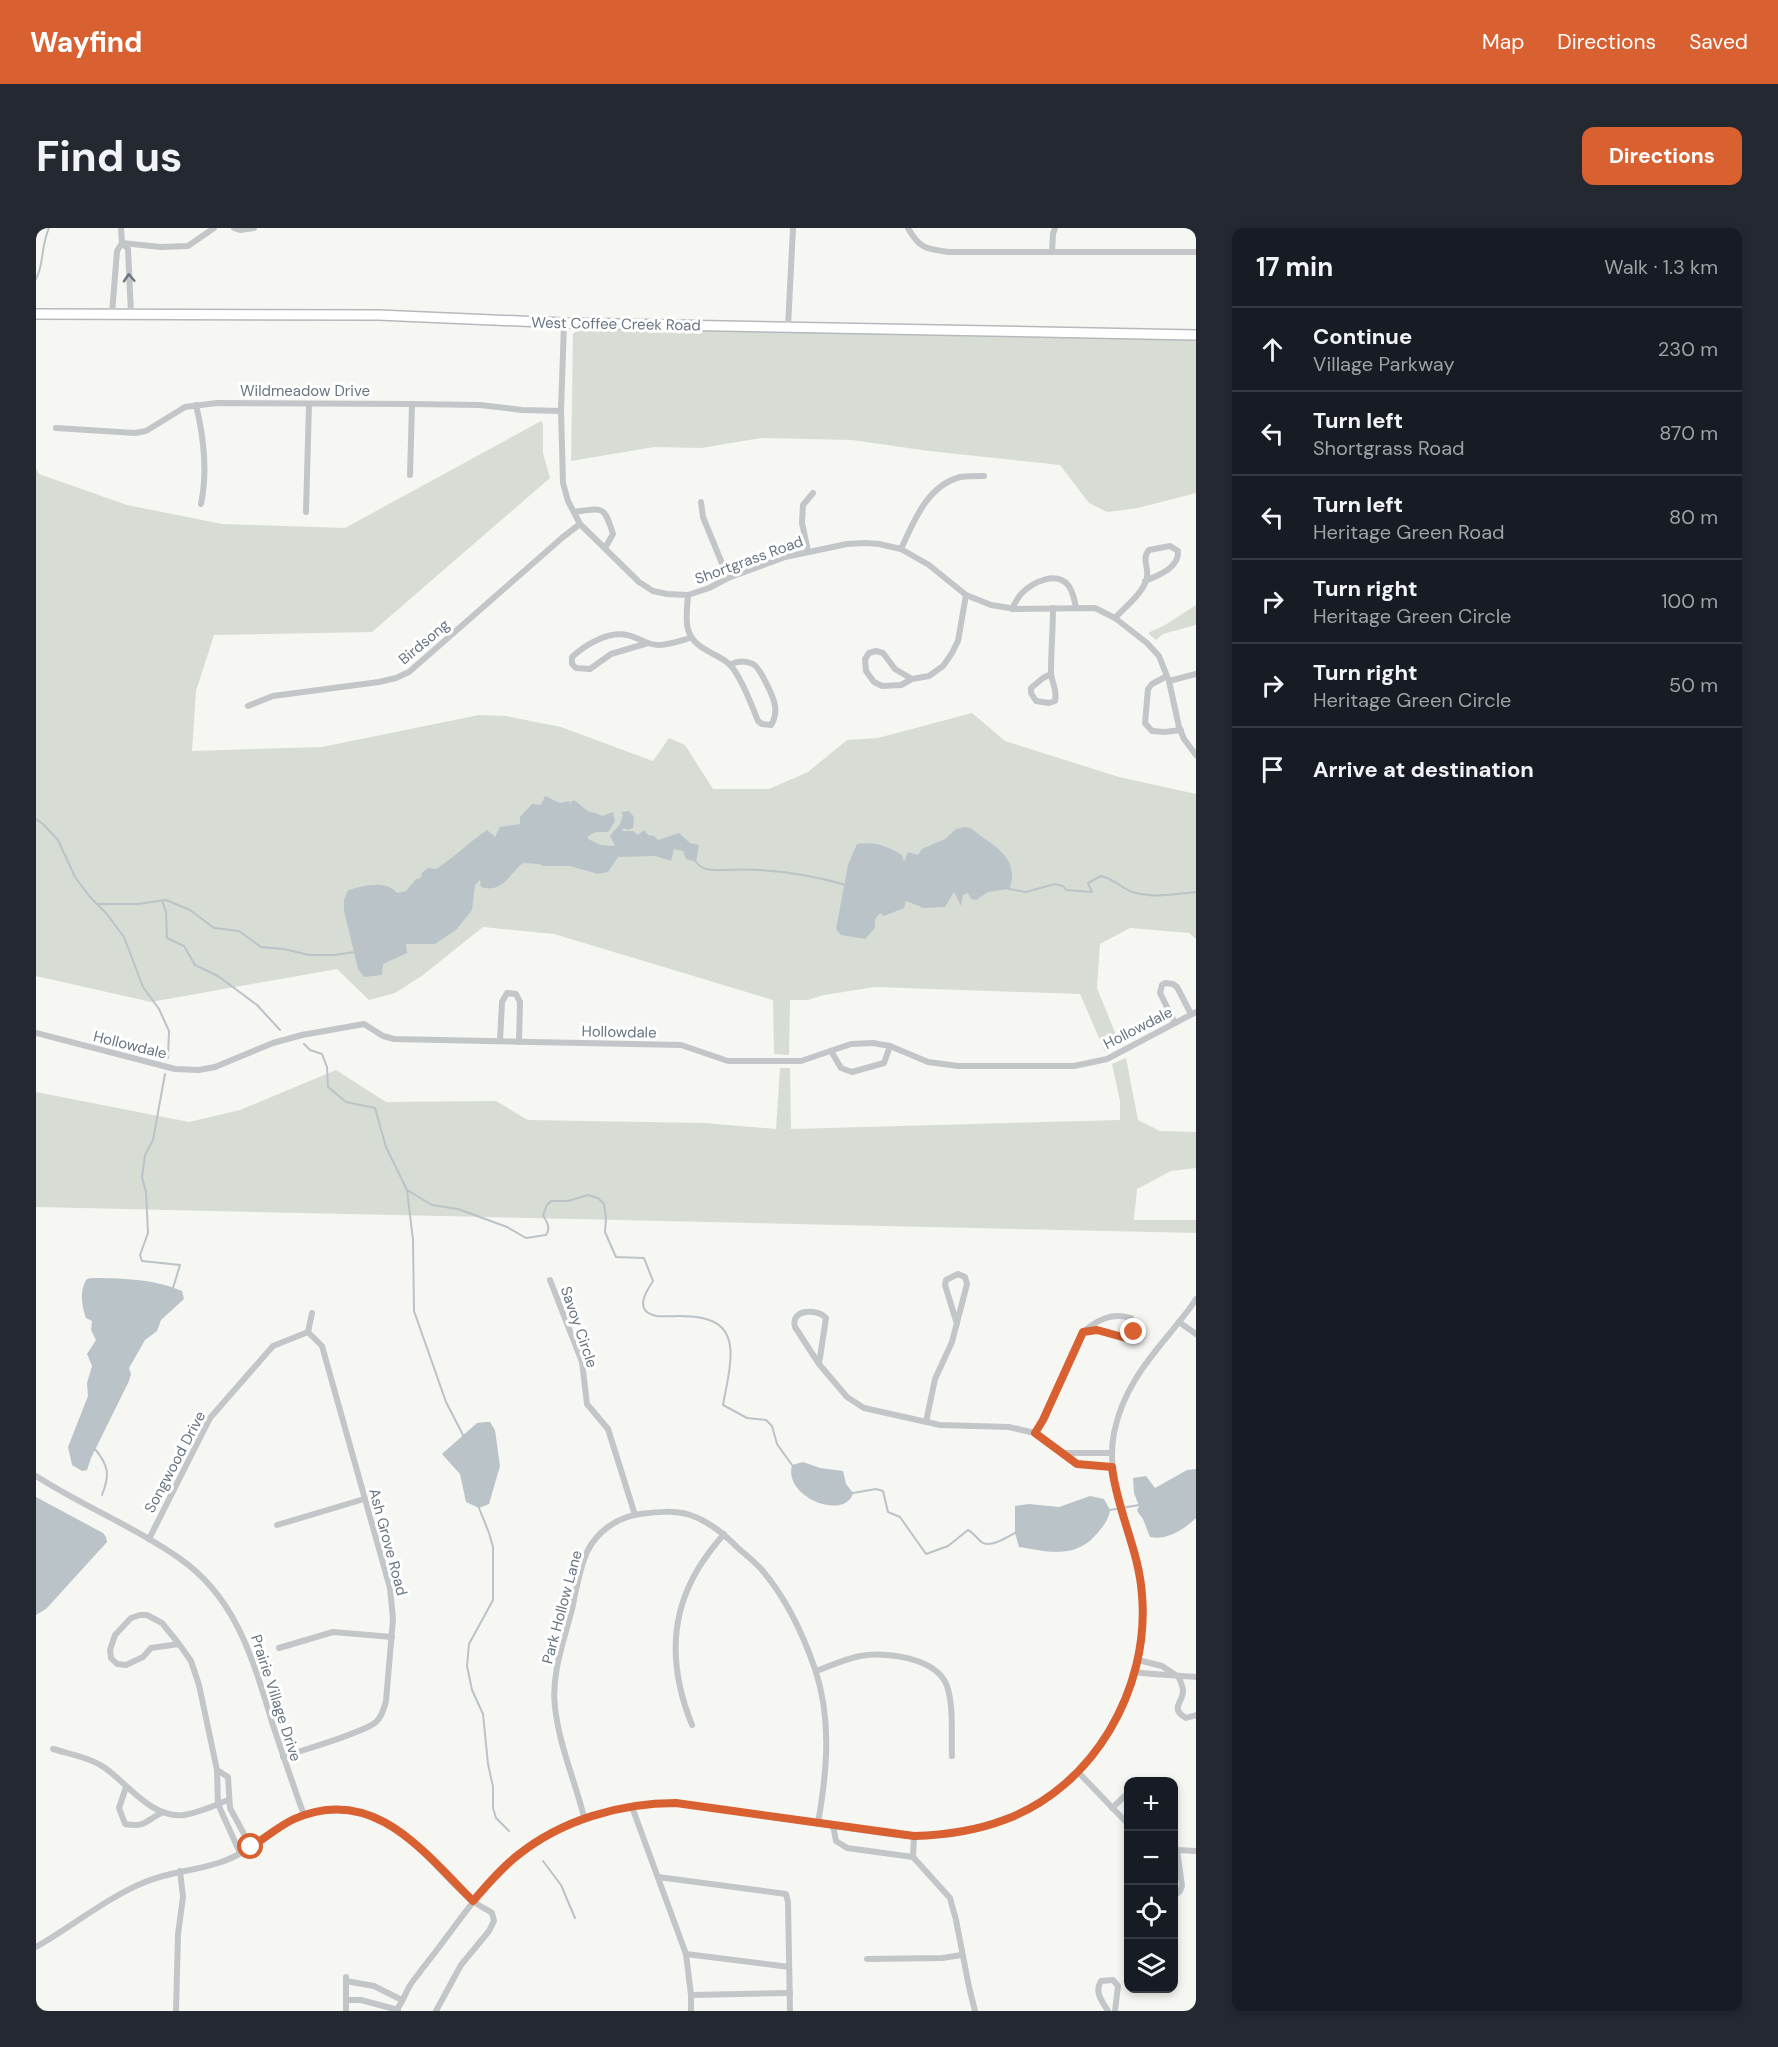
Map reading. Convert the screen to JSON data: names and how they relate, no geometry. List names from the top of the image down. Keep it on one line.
{"streets":{"street":["West Coffee Creek Road","Wildmeadow Drive","Shortgrass Road","Birdsong","Hollowdale","Savoy Circle","Songwood Drive","Ash Grove Road","Park Hollow Lane","Prairie Village Drive"]},"crossings":[["West Coffee Creek Road","Shortgrass Road"],["Wildmeadow Drive","Shortgrass Road"],["Shortgrass Road","Birdsong"],["Savoy Circle","Park Hollow Lane"],["Songwood Drive","Ash Grove Road"],["Songwood Drive","Prairie Village Drive"],["Ash Grove Road","Prairie Village Drive"]],"page":{"header":"Wayfind","nav":["Map","Directions","Saved"],"buttons":"Directions","title":"Find us","heading":["17 min","Walk · 1.3 km"],"list":[["Continue","Village Parkway","230 m"],["Turn left","Shortgrass Road","870 m"],["Turn left","Heritage Green Road","80 m"],["Turn right","Heritage Green Circle","100 m"],["Turn right","Heritage Green Circle","50 m"],"Arrive at destination"],"map_buttons":["+","−"]}}
